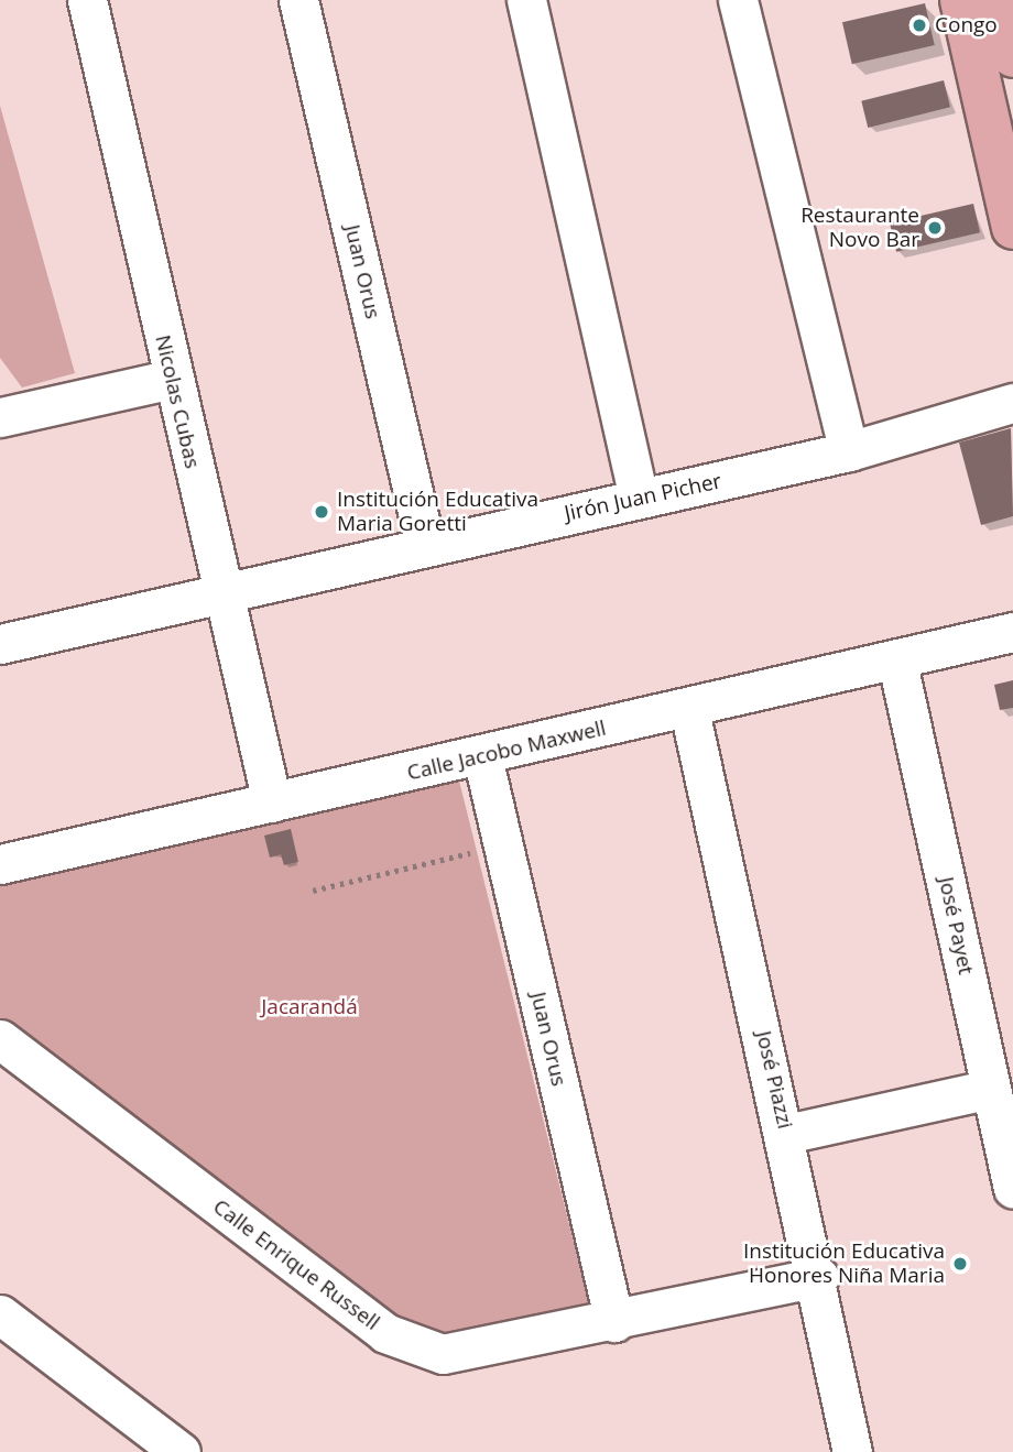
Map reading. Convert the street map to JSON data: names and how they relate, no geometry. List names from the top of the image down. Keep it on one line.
{"streets":{"street":["Juan Orus","Nicolas Cubas","Jirón Juan Picher","Calle Jacobo Maxwell","José Payet","José Piazzi","Calle Enrique Russell"]},"crossings":[["Juan Orus","Jirón Juan Picher"],["Juan Orus","Calle Jacobo Maxwell"],["Juan Orus","Calle Enrique Russell"],["Nicolas Cubas","Jirón Juan Picher"],["Nicolas Cubas","Calle Jacobo Maxwell"],["Calle Jacobo Maxwell","José Payet"],["Calle Jacobo Maxwell","José Piazzi"],["José Piazzi","Calle Enrique Russell"]],"parks":["Jacarandá"],"places":["Congo","Restaurante Novo Bar","Institución Educativa Maria Goretti","Institución Educativa Honores Niña Maria"]}
